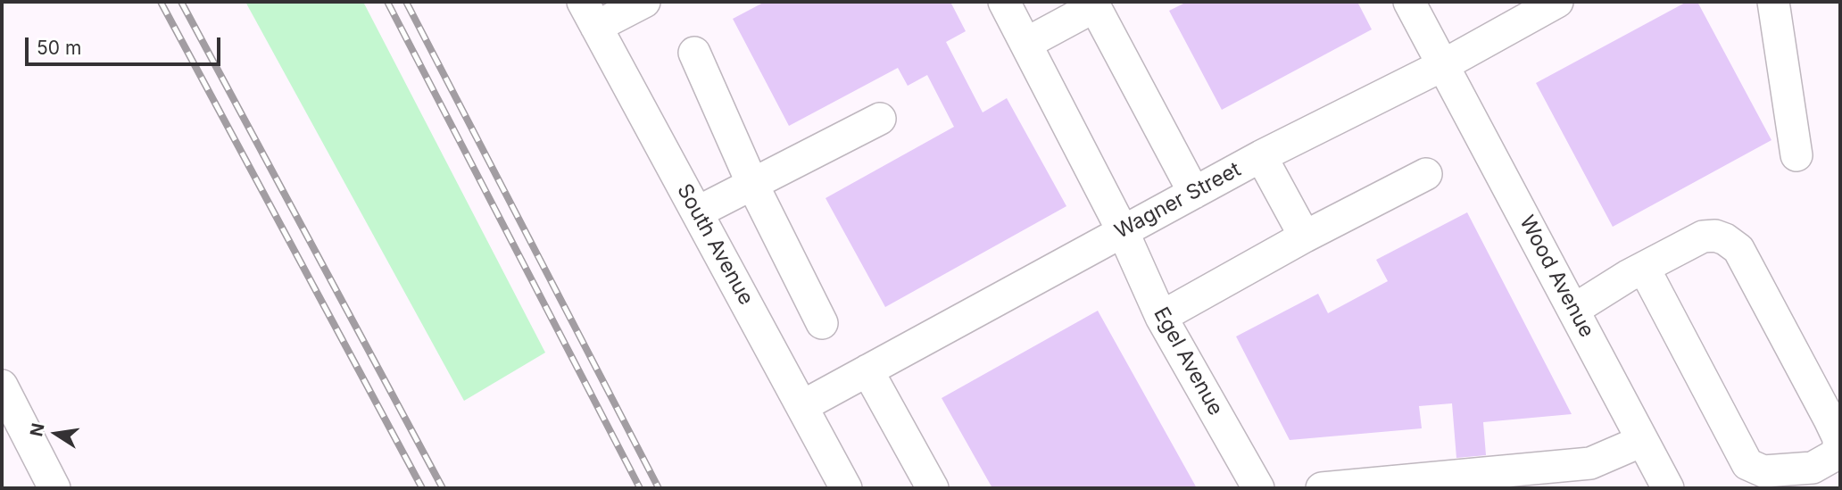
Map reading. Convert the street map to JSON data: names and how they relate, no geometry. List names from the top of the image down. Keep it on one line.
{"streets":{"street":["Wagner Street","South Avenue","Wood Avenue","Egel Avenue"]},"crossings":[["Wagner Street","South Avenue"],["Wagner Street","Wood Avenue"],["Wagner Street","Egel Avenue"]],"scale_bar":"50 m","north":"left"}
